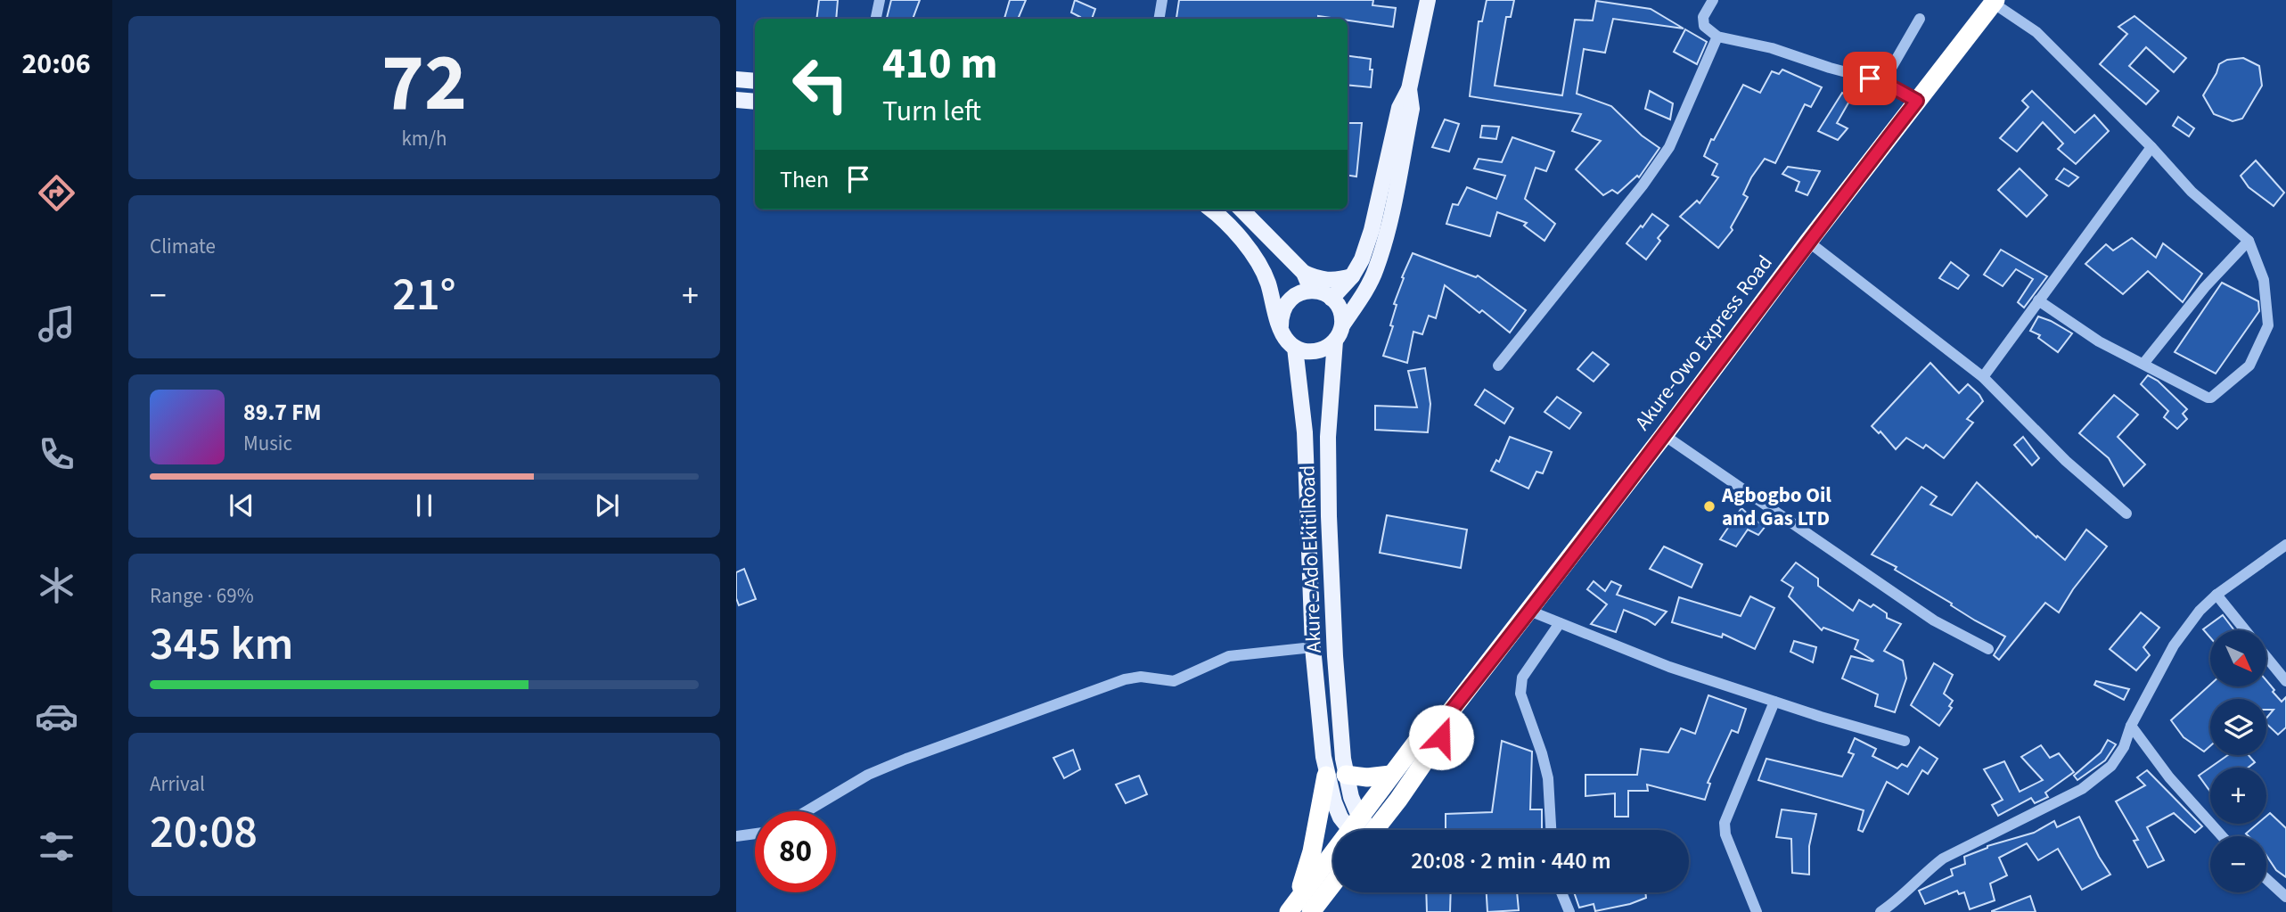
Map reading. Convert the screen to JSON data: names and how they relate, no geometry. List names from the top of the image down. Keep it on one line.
{"streets":{"highway":["Akure-Owo Express Road"],"main road":["Akure - Ado Ekiti Road"]},"places":["Agbogbo Oil and Gas LTD"],"north":"bottom right","page":{"tabs":"20:06","tile":[["72","km/h"],"Climate",["Range · 69%","345 km"],["Arrival","20:08"]],"turn":["410 m","Turn left"],"then":"Then","heat":["−","21°","+"],"song":["89.7 FM","Music"],"map_buttons":["+","−"],"limit":"80","trip":"20:08 · 2 min · 440 m"}}
